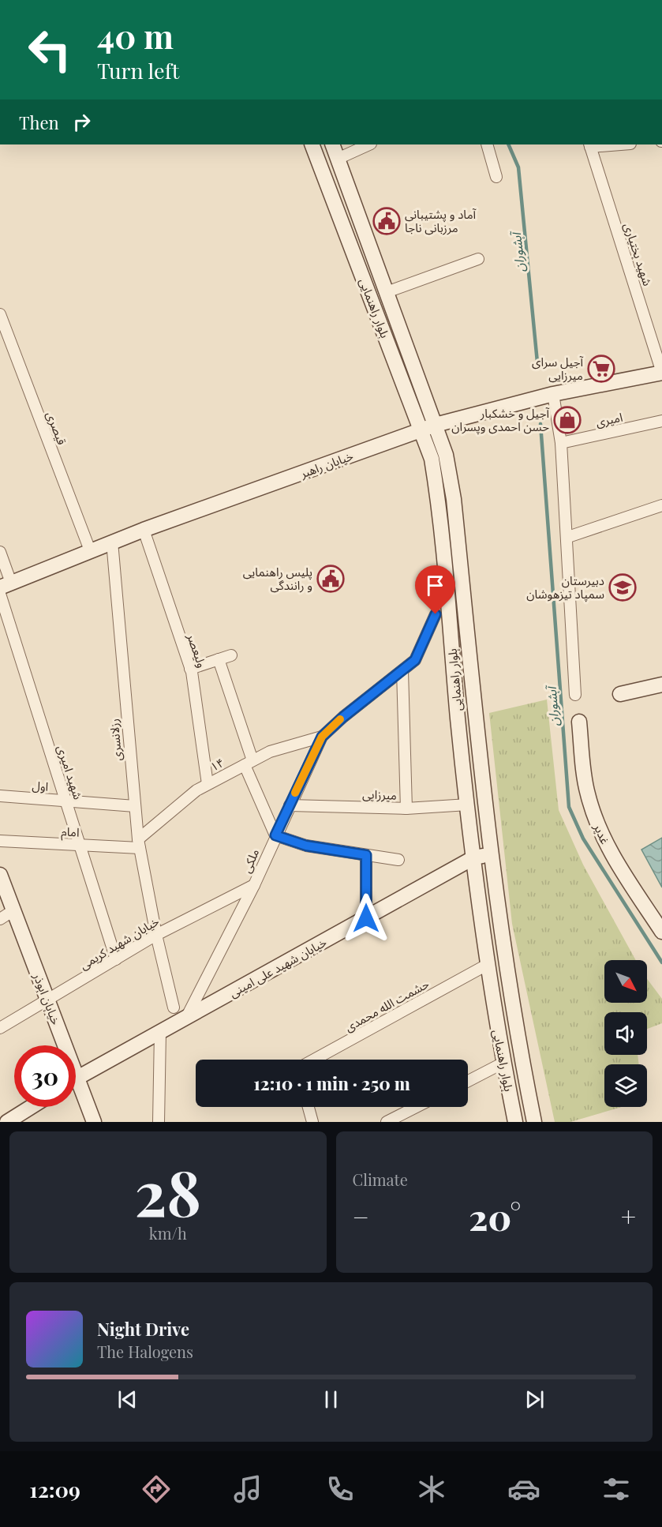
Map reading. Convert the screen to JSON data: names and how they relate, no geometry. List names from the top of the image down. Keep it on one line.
{"streets":{"main road":["بلوار راهنمایی","خیابان راهبر","غدیر","خیابان شهید علی امینی","خیابان ابوذر"],"street":["شهید بختیاری","امیری","قیصری","ولیعصر","رزلانسری","۱۴","شهید امیری","اول","میرزایی","امام","ملکی","خیابان شهید کریمی","حشمت الله محمدی"]},"crossings":[["شهید بختیاری","خیابان راهبر"],["بلوار راهنمایی","خیابان راهبر"],["بلوار راهنمایی","میرزایی"],["بلوار راهنمایی","خیابان شهید علی امینی"],["بلوار راهنمایی","حشمت الله محمدی"],["قیصری","خیابان راهبر"],["خیابان راهبر","ولیعصر"],["خیابان راهبر","رزلانسری"],["ولیعصر","۱۴"],["رزلانسری","۱۴"],["رزلانسری","اول"],["رزلانسری","امام"],["رزلانسری","خیابان شهید کریمی"],["۱۴","امام"],["۱۴","ملکی"],["شهید امیری","اول"],["شهید امیری","امام"],["شهید امیری","خیابان شهید کریمی"],["میرزایی","ملکی"],["ملکی","خیابان شهید کریمی"],["ملکی","خیابان شهید علی امینی"],["خیابان شهید کریمی","خیابان ابوذر"]],"water":["آبشوران"],"places":{"public building":["آماد و پشتیبانی مرزبانی ناجا","پلیس راهنمایی و رانندگی"],"supermarket":["آجیل سرای میرزایی"],"shop":["آجیل و خشکبار حسن احمدی وپسران"],"school or university":["دبیرستان سمپاد تیزهوشان"]},"north":"bottom right","page":{"turn":["40 m","Turn left"],"then":"Then","limit":"30","trip":"12:10 · 1 min · 250 m","tile":[["28","km/h"],"Climate"],"heat":["−","20°","+"],"song":["Night Drive","The Halogens"],"tabs":"12:09"}}
